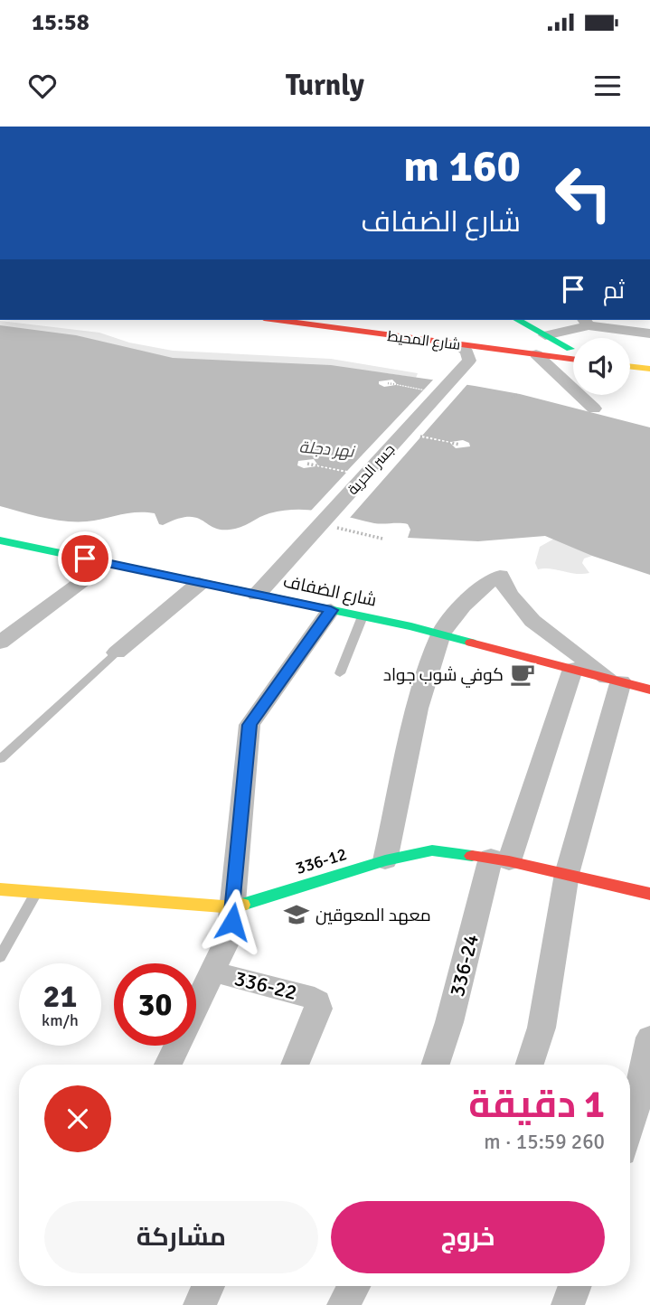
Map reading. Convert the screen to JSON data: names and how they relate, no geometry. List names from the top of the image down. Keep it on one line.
{"streets":{"street":["شارع المحيط","جسر الحرية","شارع الضفاف","336-12","336-24","336-22"]},"crossings":[["شارع المحيط","جسر الحرية"],["جسر الحرية","شارع الضفاف"],["شارع الضفاف","336-24"],["336-12","336-24"]],"water":["نهر دجلة"],"places":{"cafe":["كوفي شوب جواد"],"school or university":["معهد المعوقين"]},"page":{"status":"15:58","header":"Turnly","turn":["160 m","شارع الضفاف"],"then":"ثم","speed":"21 km/h","limit":"30","heading":["1 دقيقة","260 m · 15:59"],"buttons":["خروج","مشاركة"]}}
